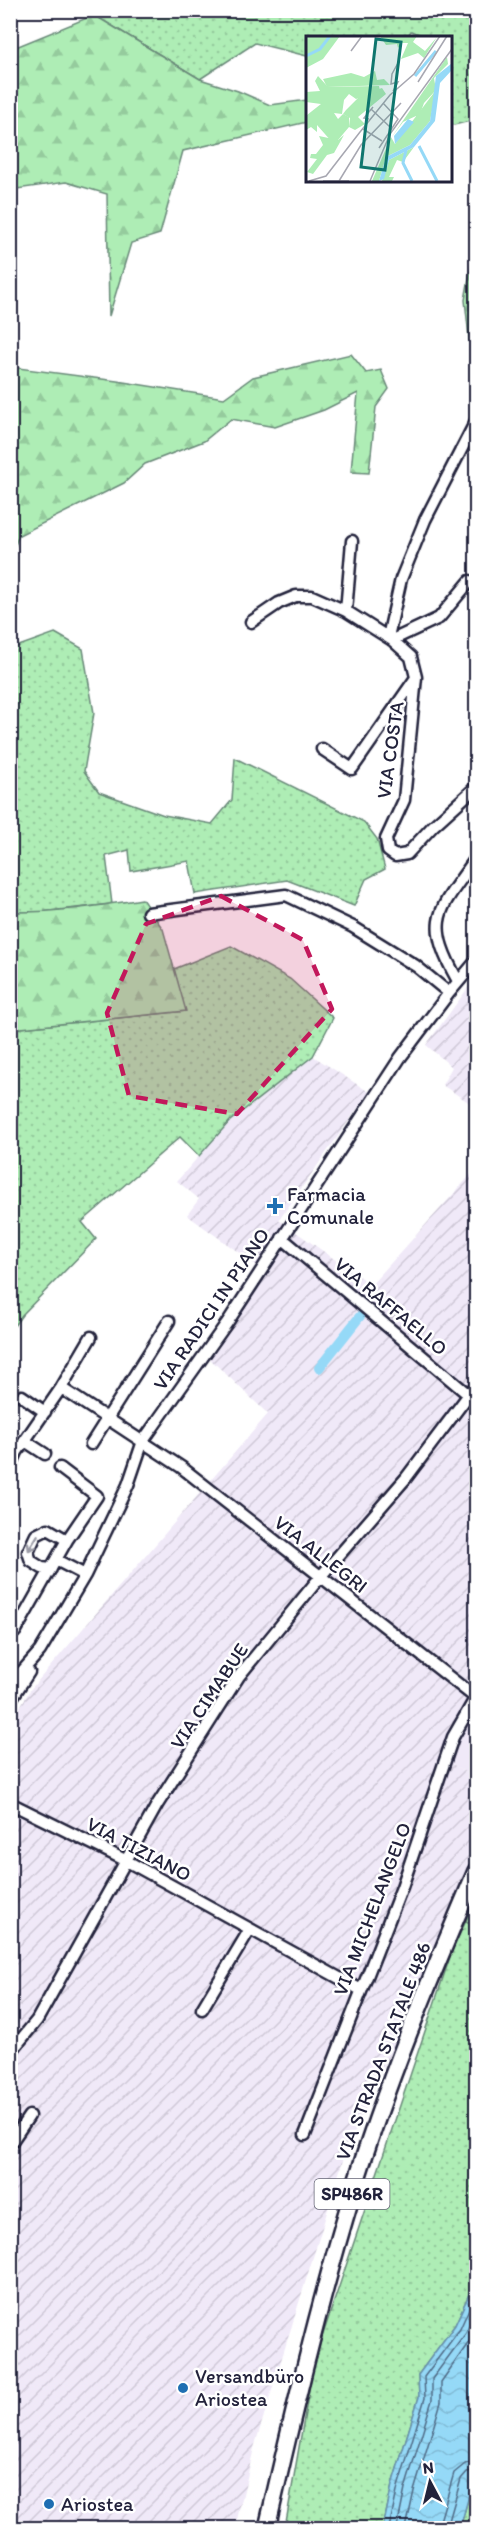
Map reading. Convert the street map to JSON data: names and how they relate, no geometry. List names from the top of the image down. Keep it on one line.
{"streets":{"main road":["VIA STRADA STATALE 486","SP486R"],"street":["VIA COSTA","VIA RAFFAELLO","VIA RADICI IN PIANO","VIA ALLEGRI","VIA CIMABUE","VIA TIZIANO","VIA MICHELANGELO"]},"crossings":[["VIA RAFFAELLO","VIA RADICI IN PIANO"],["VIA RAFFAELLO","VIA CIMABUE"],["VIA RADICI IN PIANO","VIA ALLEGRI"],["VIA ALLEGRI","VIA CIMABUE"],["VIA ALLEGRI","VIA MICHELANGELO"],["VIA CIMABUE","VIA TIZIANO"],["VIA TIZIANO","VIA MICHELANGELO"]],"places":{"health":["Farmacia Comunale"],"other":["Versandbüro Ariostea","Ariostea"]},"north":"top"}
